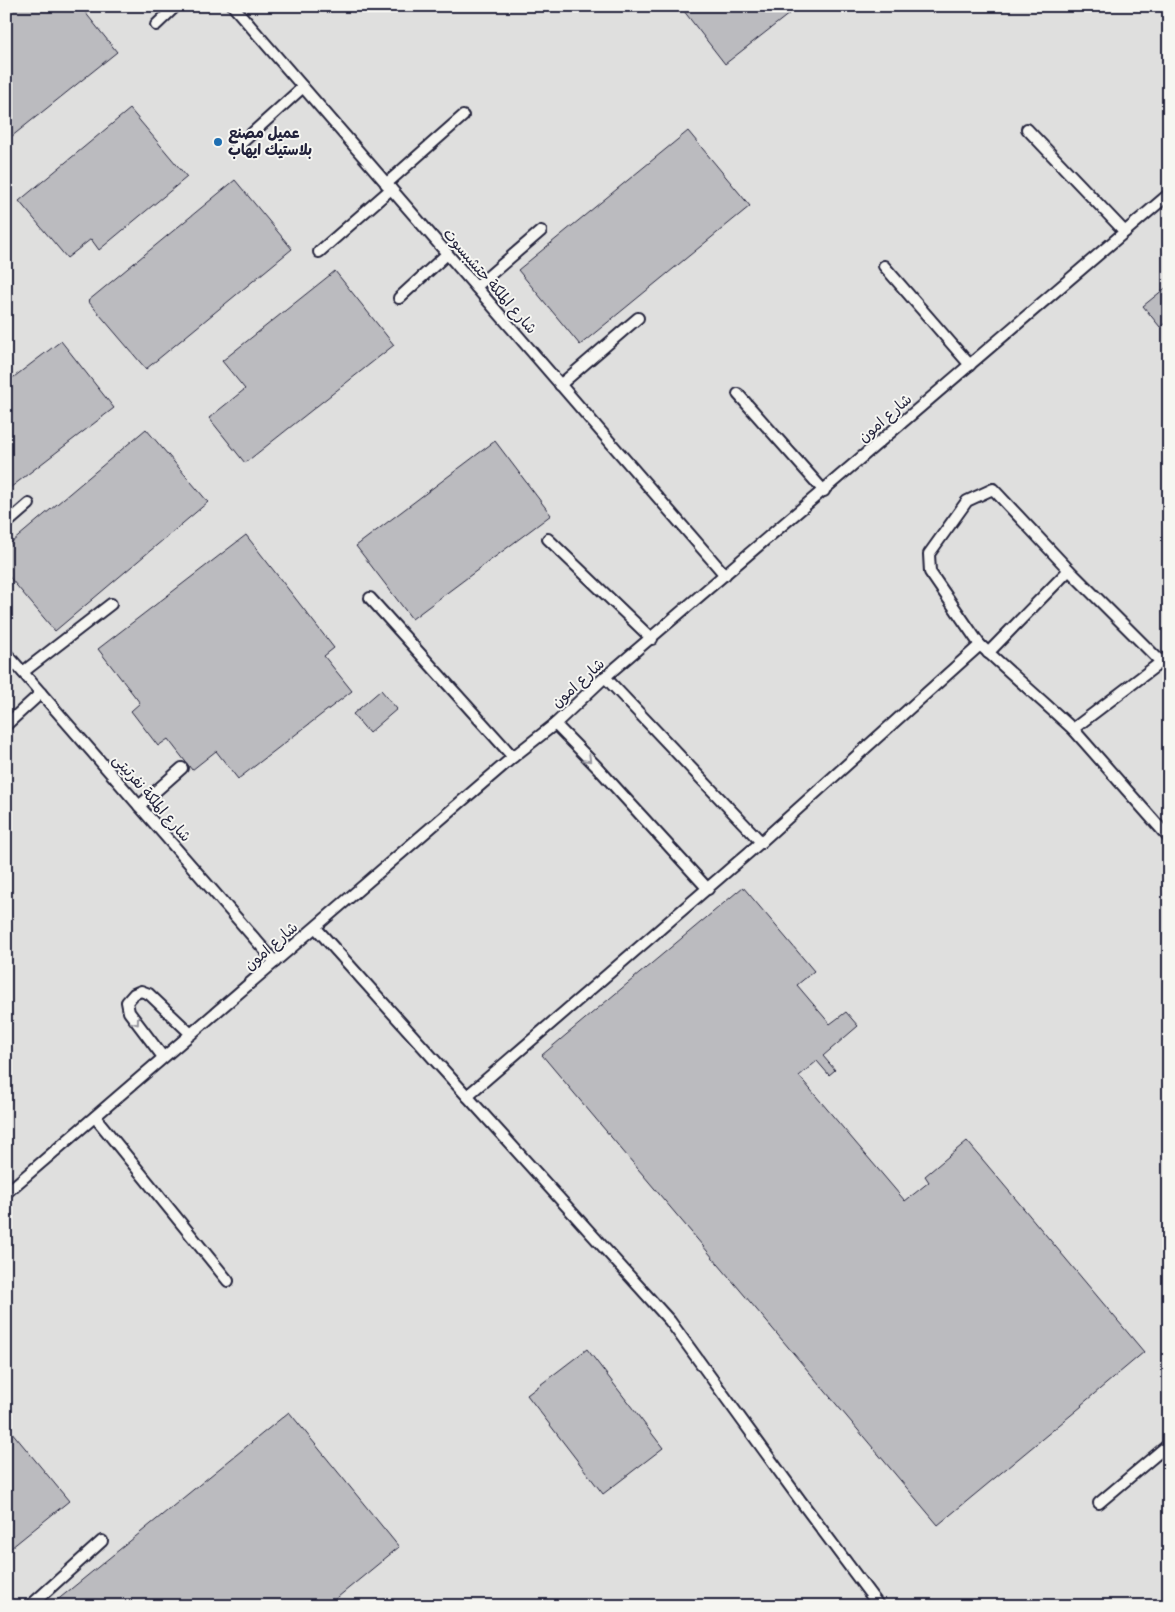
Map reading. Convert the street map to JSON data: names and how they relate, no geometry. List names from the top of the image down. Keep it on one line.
{"streets":{"lane":["شارع الملكة حتشبسوت","شارع امون","شارع الملكة نفرتيتى"]},"crossings":[["شارع الملكة حتشبسوت","شارع امون"],["شارع امون","شارع الملكة نفرتيتى"]],"places":["عميل مصنع بلاستيك ايهاب"]}
